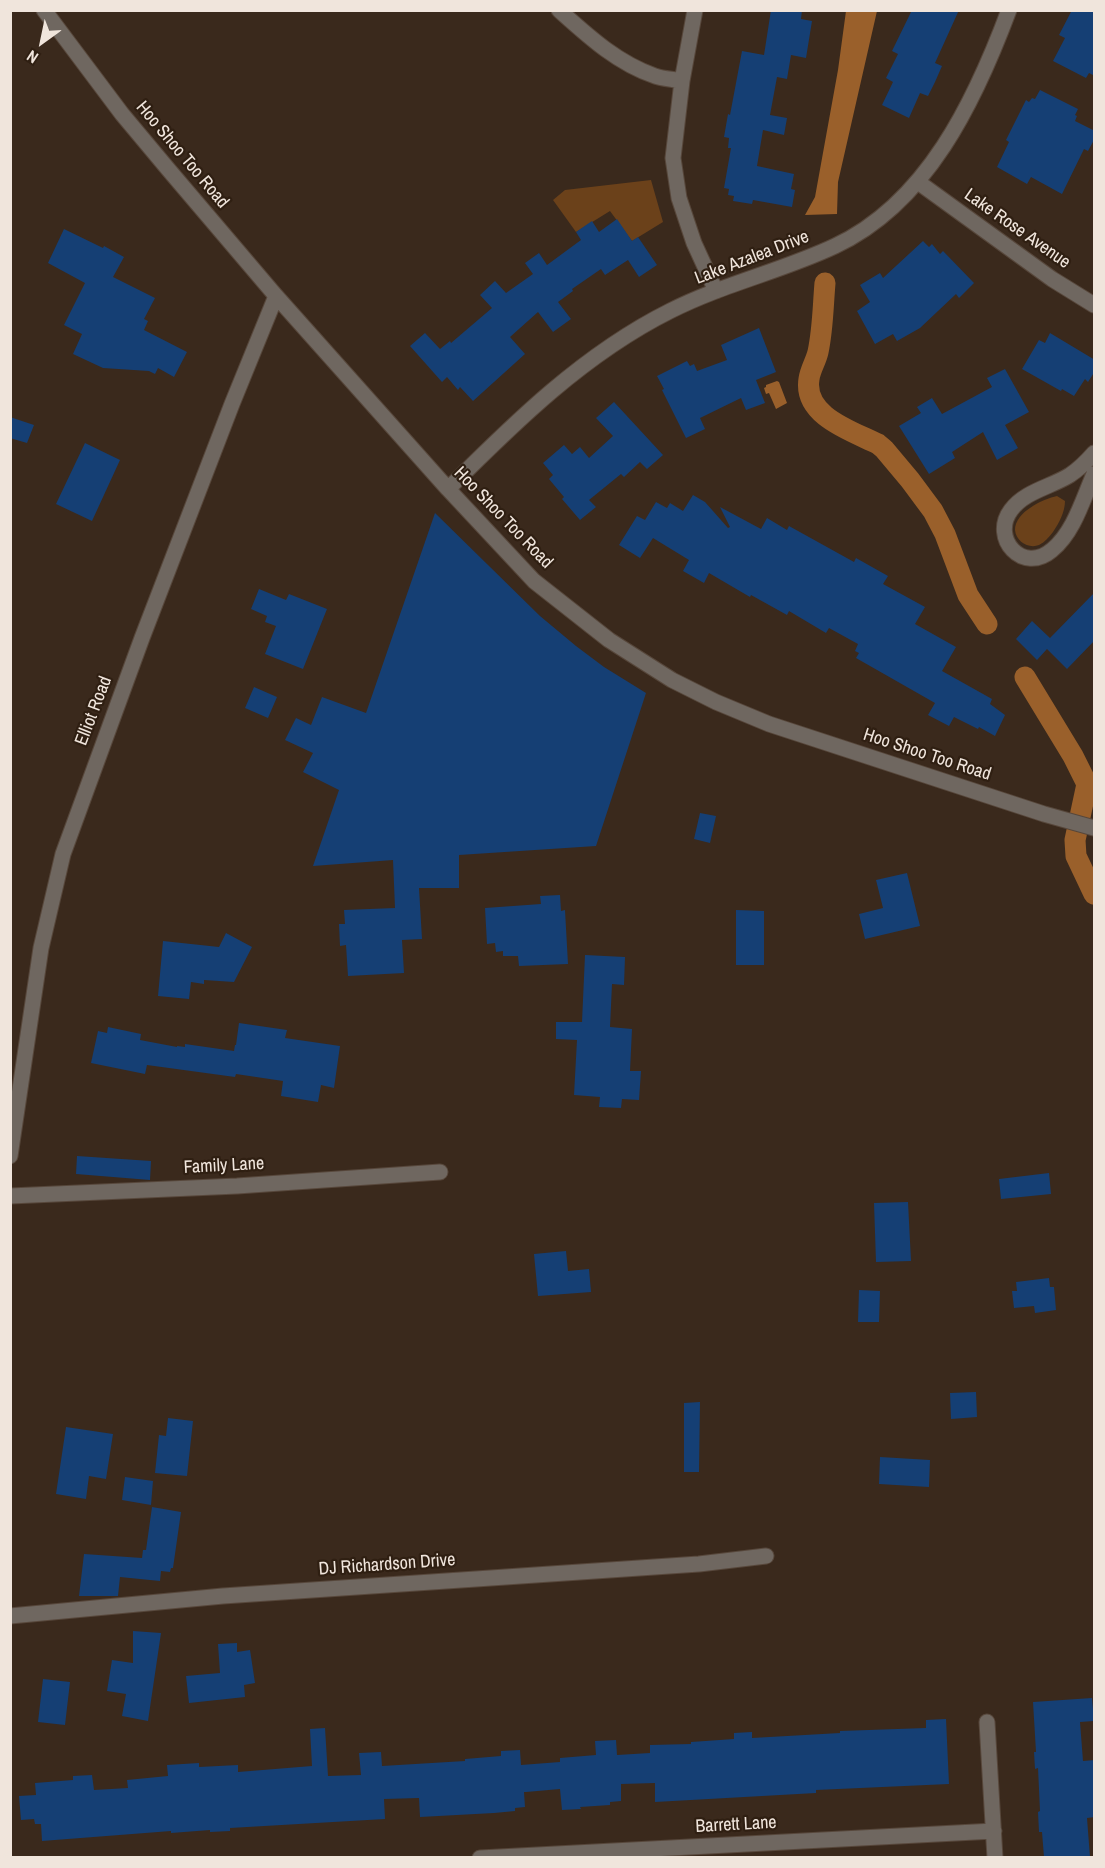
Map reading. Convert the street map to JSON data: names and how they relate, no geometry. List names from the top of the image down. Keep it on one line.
{"streets":{"street":["Hoo Shoo Too Road","Lake Rose Avenue","Lake Azalea Drive","Elliot Road","Family Lane","DJ Richardson Drive","Barrett Lane"]},"crossings":[["Hoo Shoo Too Road","Lake Azalea Drive"],["Hoo Shoo Too Road","Elliot Road"],["Lake Rose Avenue","Lake Azalea Drive"]],"north":"bottom left"}
